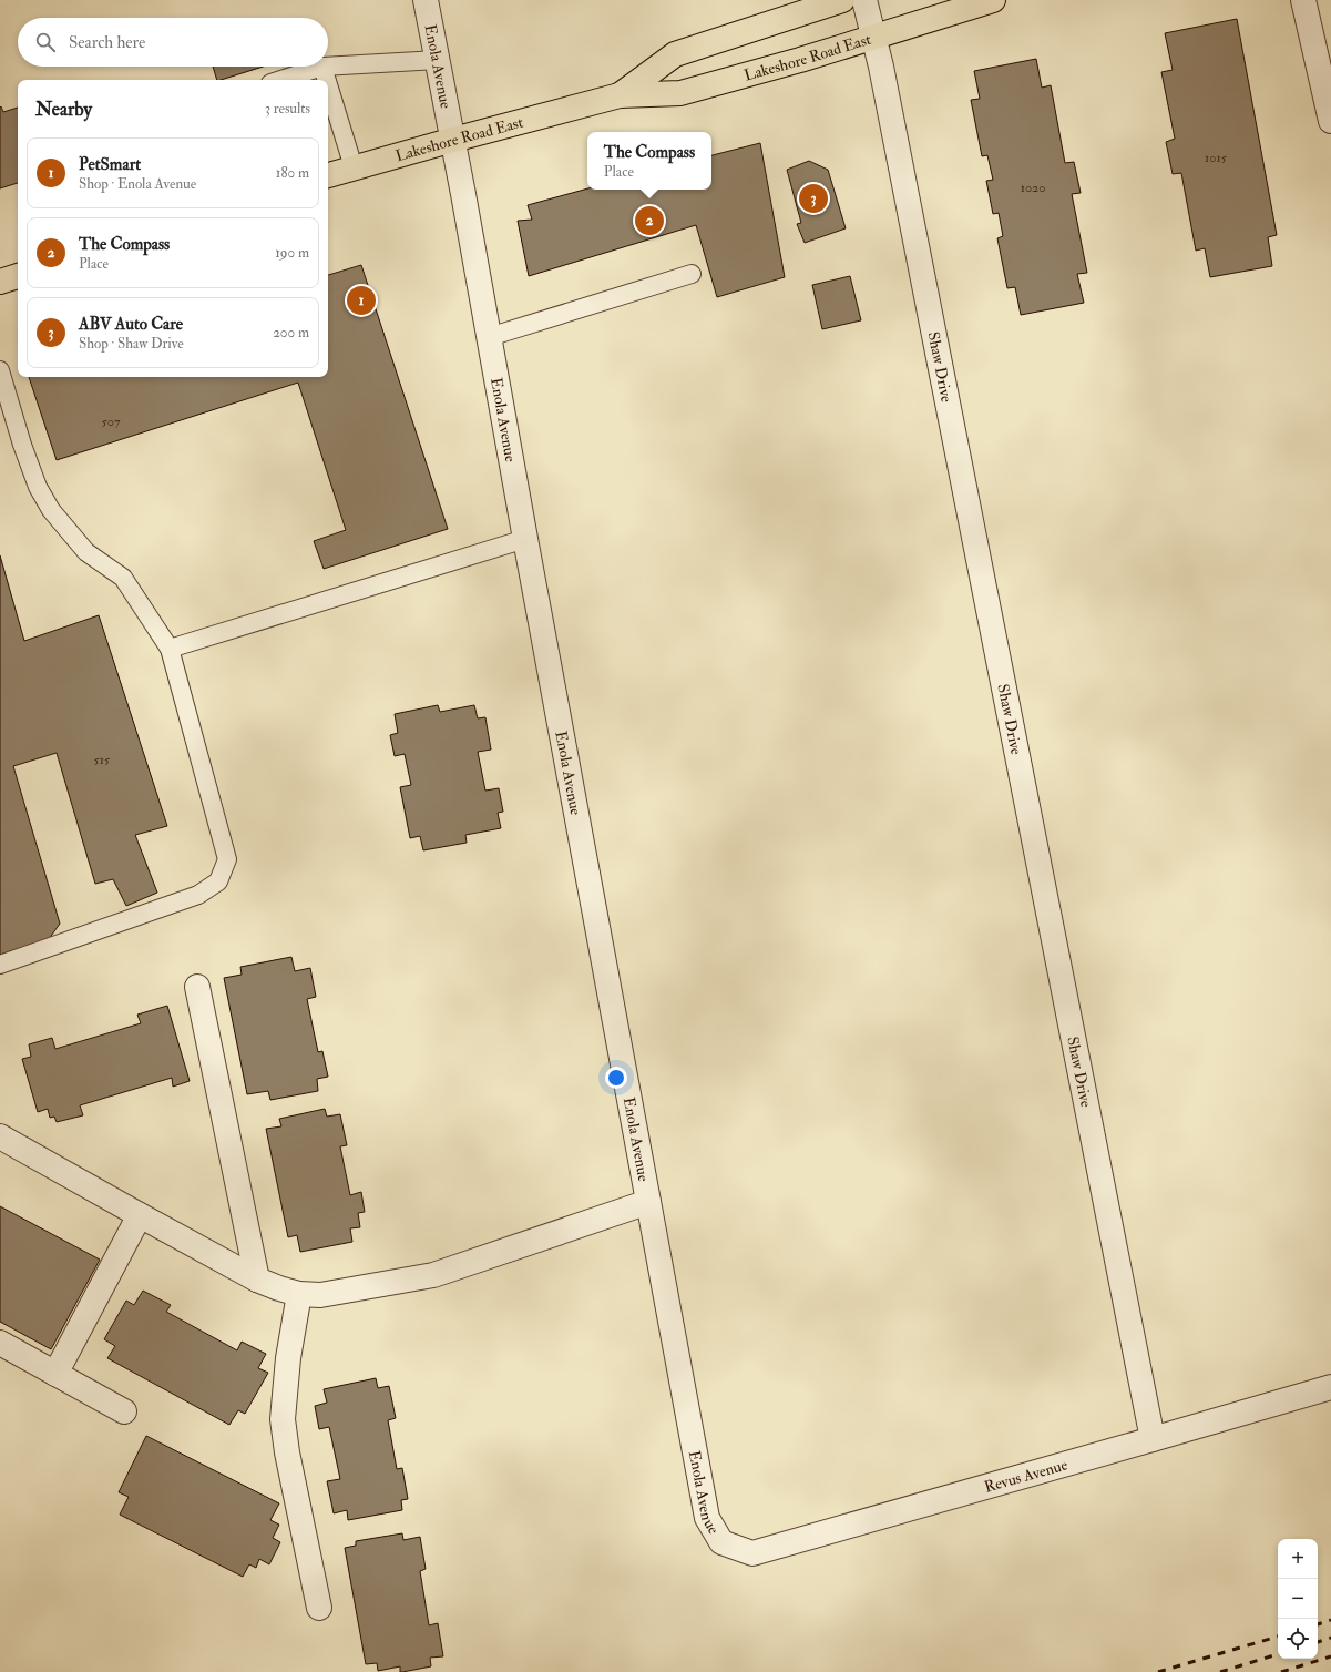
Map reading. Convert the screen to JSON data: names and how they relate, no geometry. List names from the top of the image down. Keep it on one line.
{"streets":{"main road":["Lakeshore Road East"],"street":["Enola Avenue","Shaw Drive","Revus Avenue"]},"crossings":[["Lakeshore Road East","Enola Avenue"],["Lakeshore Road East","Shaw Drive"],["Enola Avenue","Revus Avenue"],["Shaw Drive","Revus Avenue"]],"house_numbers":["1015","1020","507","515"],"page":{"search":"Search here","heading":["Nearby","3 results"],"popup":["The Compass","Place"],"list":[{"mark":"1","name":"PetSmart","note":"Shop · Enola Avenue","value":"180 m"},{"mark":"2","name":"The Compass","note":"Place","value":"190 m"},{"mark":"3","name":"ABV Auto Care","note":"Shop · Shaw Drive","value":"200 m"}],"pins":["3","2","1"],"map_buttons":["+","−"]}}
